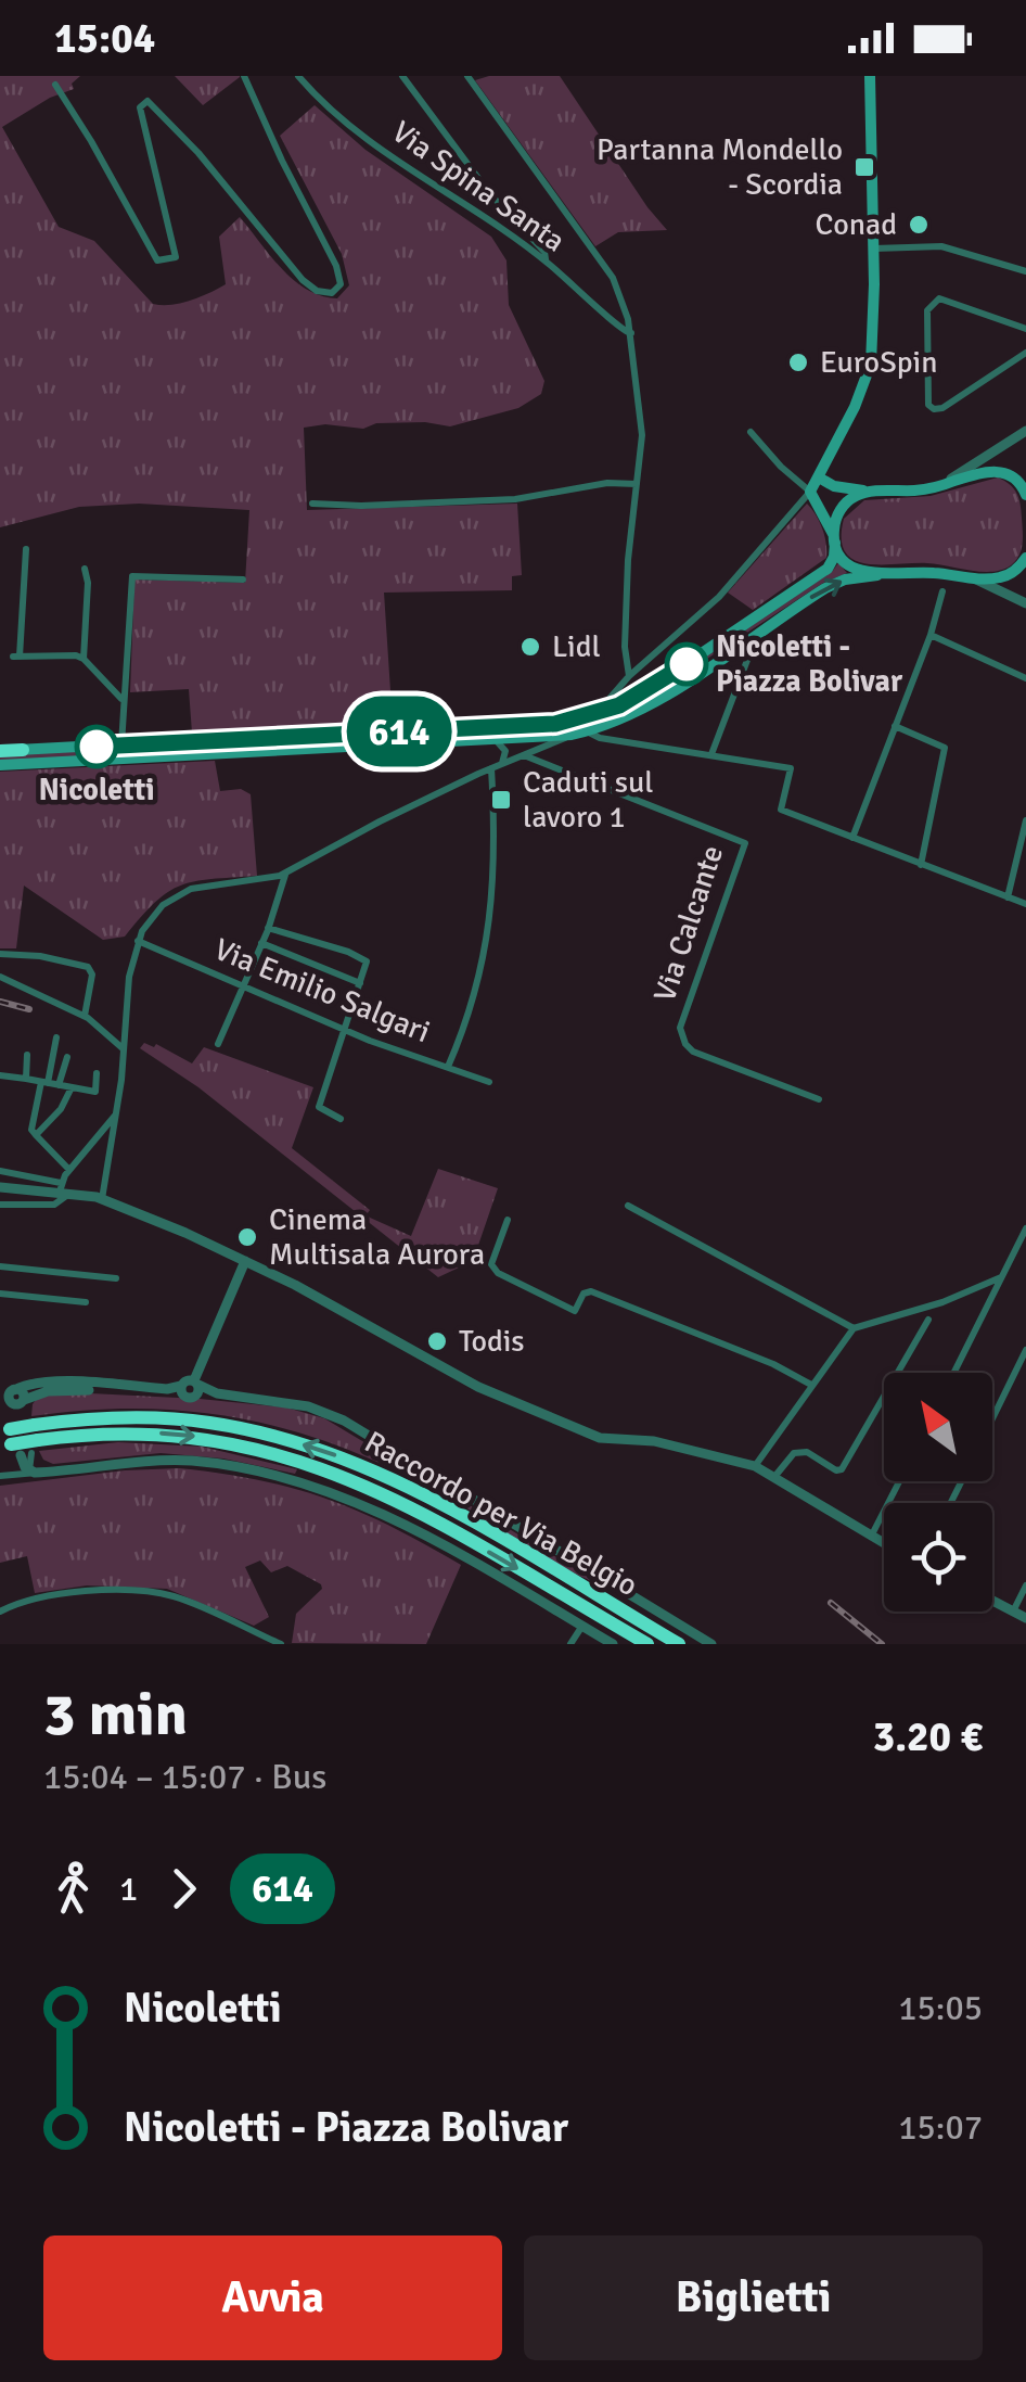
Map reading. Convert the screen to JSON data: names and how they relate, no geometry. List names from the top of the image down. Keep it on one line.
{"streets":{"highway":["Raccordo per Via Belgio"],"street":["Via Spina Santa","Via Calcante","Via Emilio Salgari"]},"places":{"transit":["Partanna Mondello - Scordia","Caduti sul lavoro 1"],"other":["Conad","EuroSpin","Lidl","Nicoletti - Piazza Bolivar","Nicoletti","Cinema Multisala Aurora","Todis"]},"lines":["bus line 614"],"north":"top left","page":{"status":"15:04","on_map":"614","heading":["3 min","15:04 – 15:07 · Bus","3.20 €"],"legs":["1","614"],"list":[{"name":"Nicoletti","value":"15:05"},{"name":"Nicoletti - Piazza Bolivar","value":"15:07"}],"buttons":["Avvia","Biglietti"]}}
